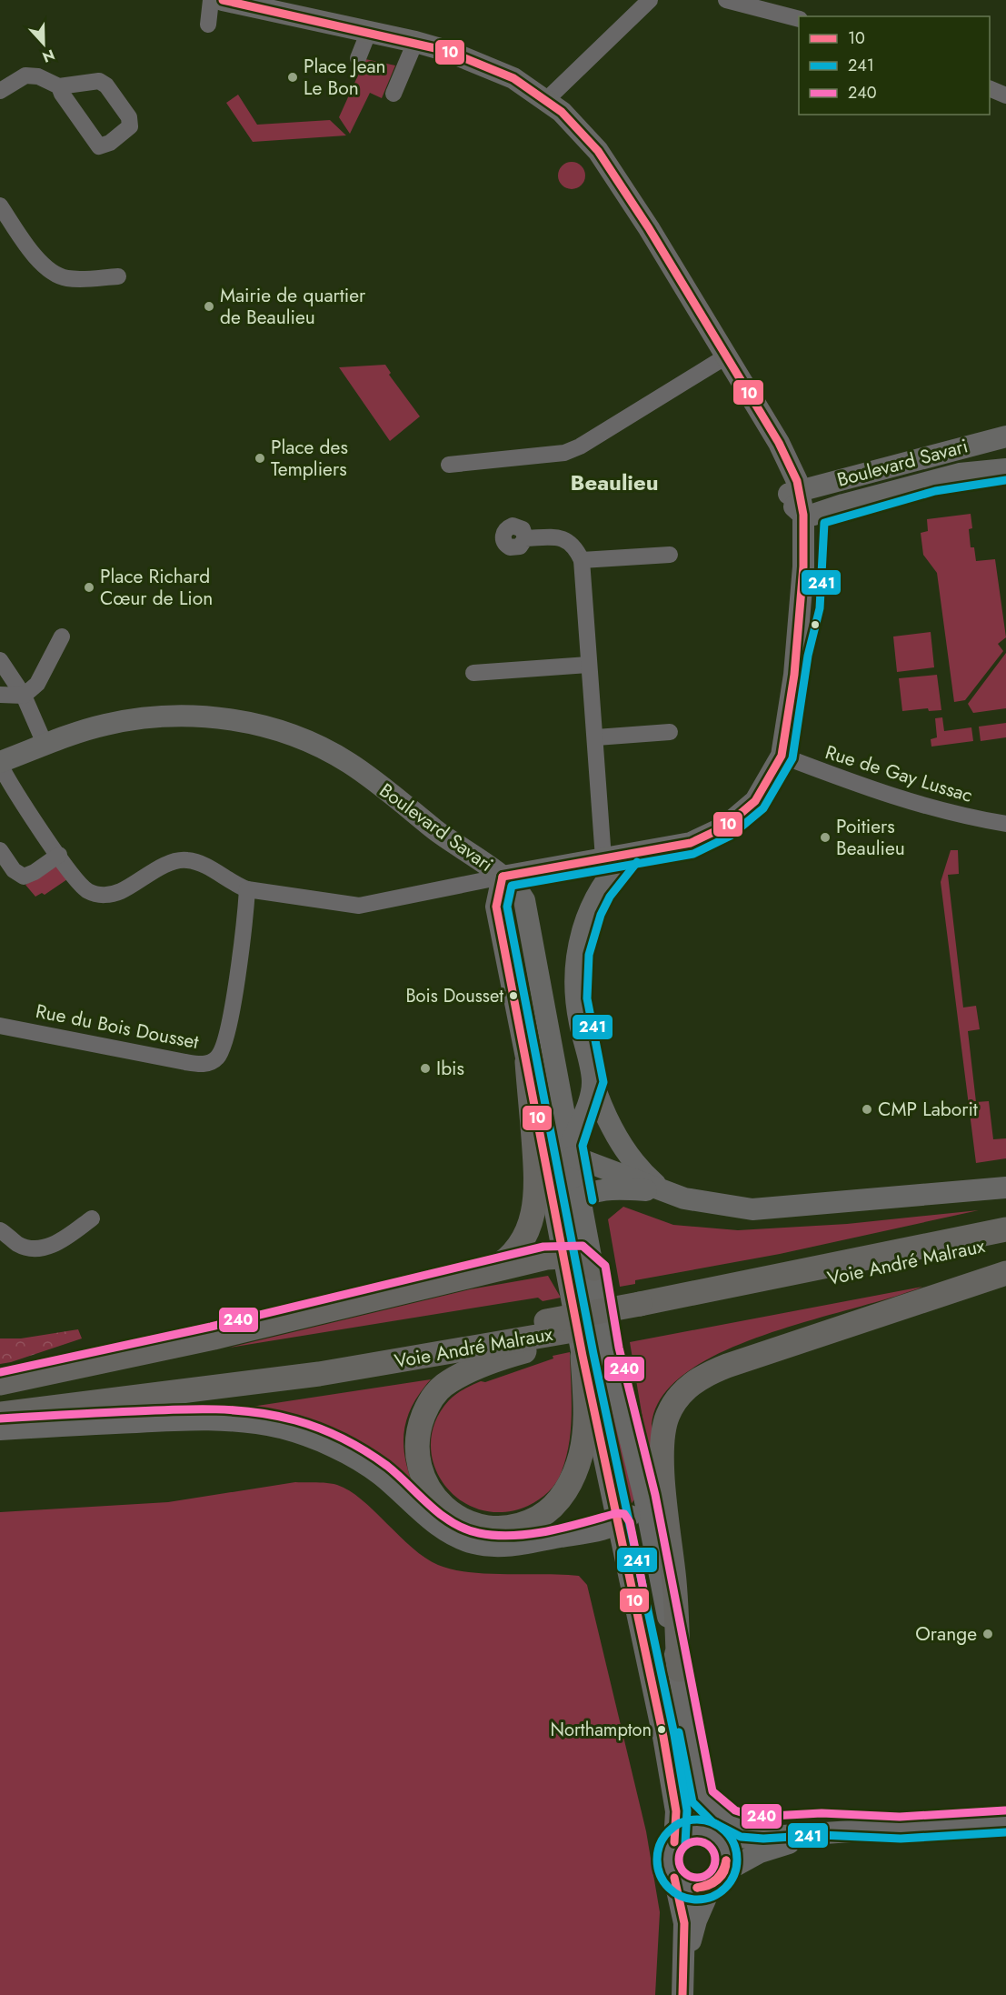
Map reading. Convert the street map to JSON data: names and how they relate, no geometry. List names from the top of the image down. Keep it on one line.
{"streets":{"main road":["Voie André Malraux"],"street":["Boulevard Savari","Rue de Gay Lussac","Rue du Bois Dousset"]},"crossings":[["Boulevard Savari","Rue de Gay Lussac"]],"districts":["Beaulieu"],"places":["Place Jean Le Bon","Mairie de quartier de Beaulieu","Place des Templiers","Place Richard Cœur de Lion","Poitiers Beaulieu","Bois Dousset","Ibis","CMP Laborit","Orange","Northampton"],"lines":["transit line 10","transit line 241","transit line 240"],"legend":["10","241","240"],"north":"bottom"}
